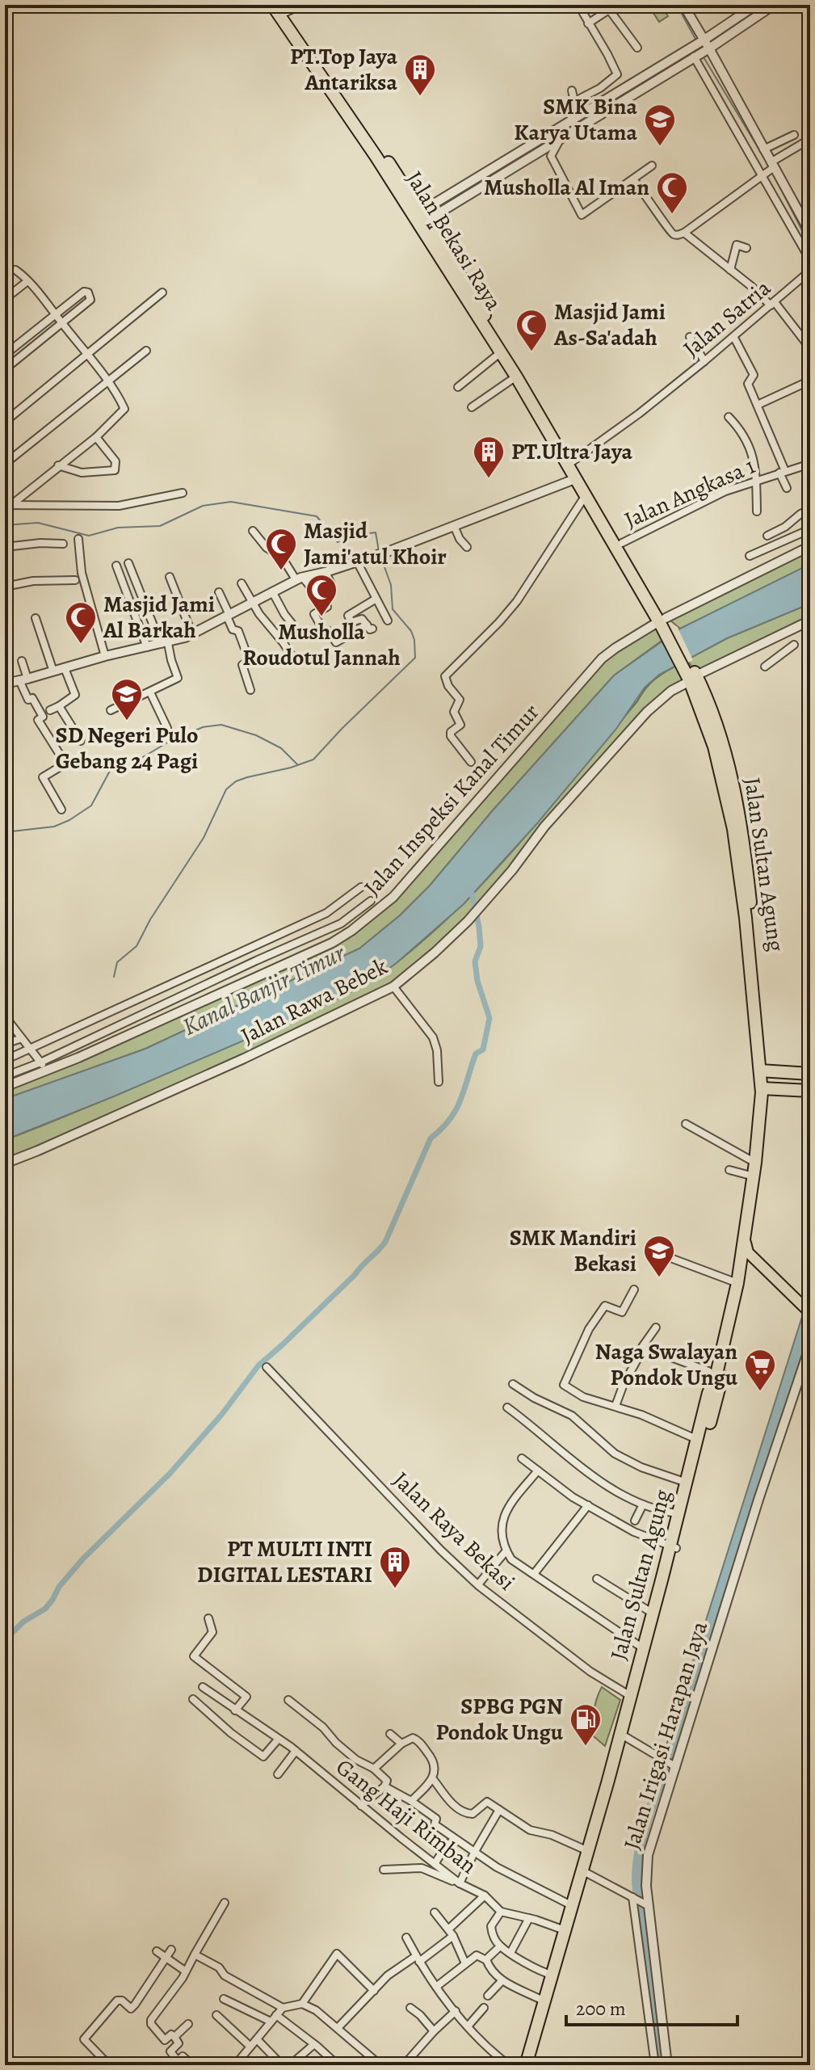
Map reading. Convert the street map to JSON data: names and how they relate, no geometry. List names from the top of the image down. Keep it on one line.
{"streets":{"highway":["Jalan Bekasi Raya","Jalan Sultan Agung"],"street":["Jalan Satria","Jalan Angkasa 1","Jalan Inspeksi Kanal Timur","Jalan Rawa Bebek","Jalan Raya Bekasi","Jalan Irigasi Harapan Jaya","Gang Haji Rimban"]},"crossings":[["Jalan Bekasi Raya","Jalan Satria"],["Jalan Bekasi Raya","Jalan Angkasa 1"],["Jalan Bekasi Raya","Jalan Inspeksi Kanal Timur"],["Jalan Bekasi Raya","Jalan Sultan Agung"],["Jalan Bekasi Raya","Jalan Rawa Bebek"],["Jalan Sultan Agung","Jalan Rawa Bebek"],["Jalan Sultan Agung","Jalan Raya Bekasi"]],"water":["Kanal Banjir Timur"],"places":{"building":["PT.Top Jaya Antariksa","PT.Ultra Jaya","PT MULTI INTI DIGITAL LESTARI"],"school or university":["SMK Bina Karya Utama","SD Negeri Pulo Gebang 24 Pagi","SMK Mandiri Bekasi"],"mosque":["Musholla Al Iman","Masjid Jami As-Sa'adah","Masjid Jami'atul Khoir","Musholla Roudotul Jannah","Masjid Jami Al Barkah"],"supermarket":["Naga Swalayan Pondok Ungu"],"fuel station":["SPBG PGN Pondok Ungu"]},"scale_bar":"200 m"}
